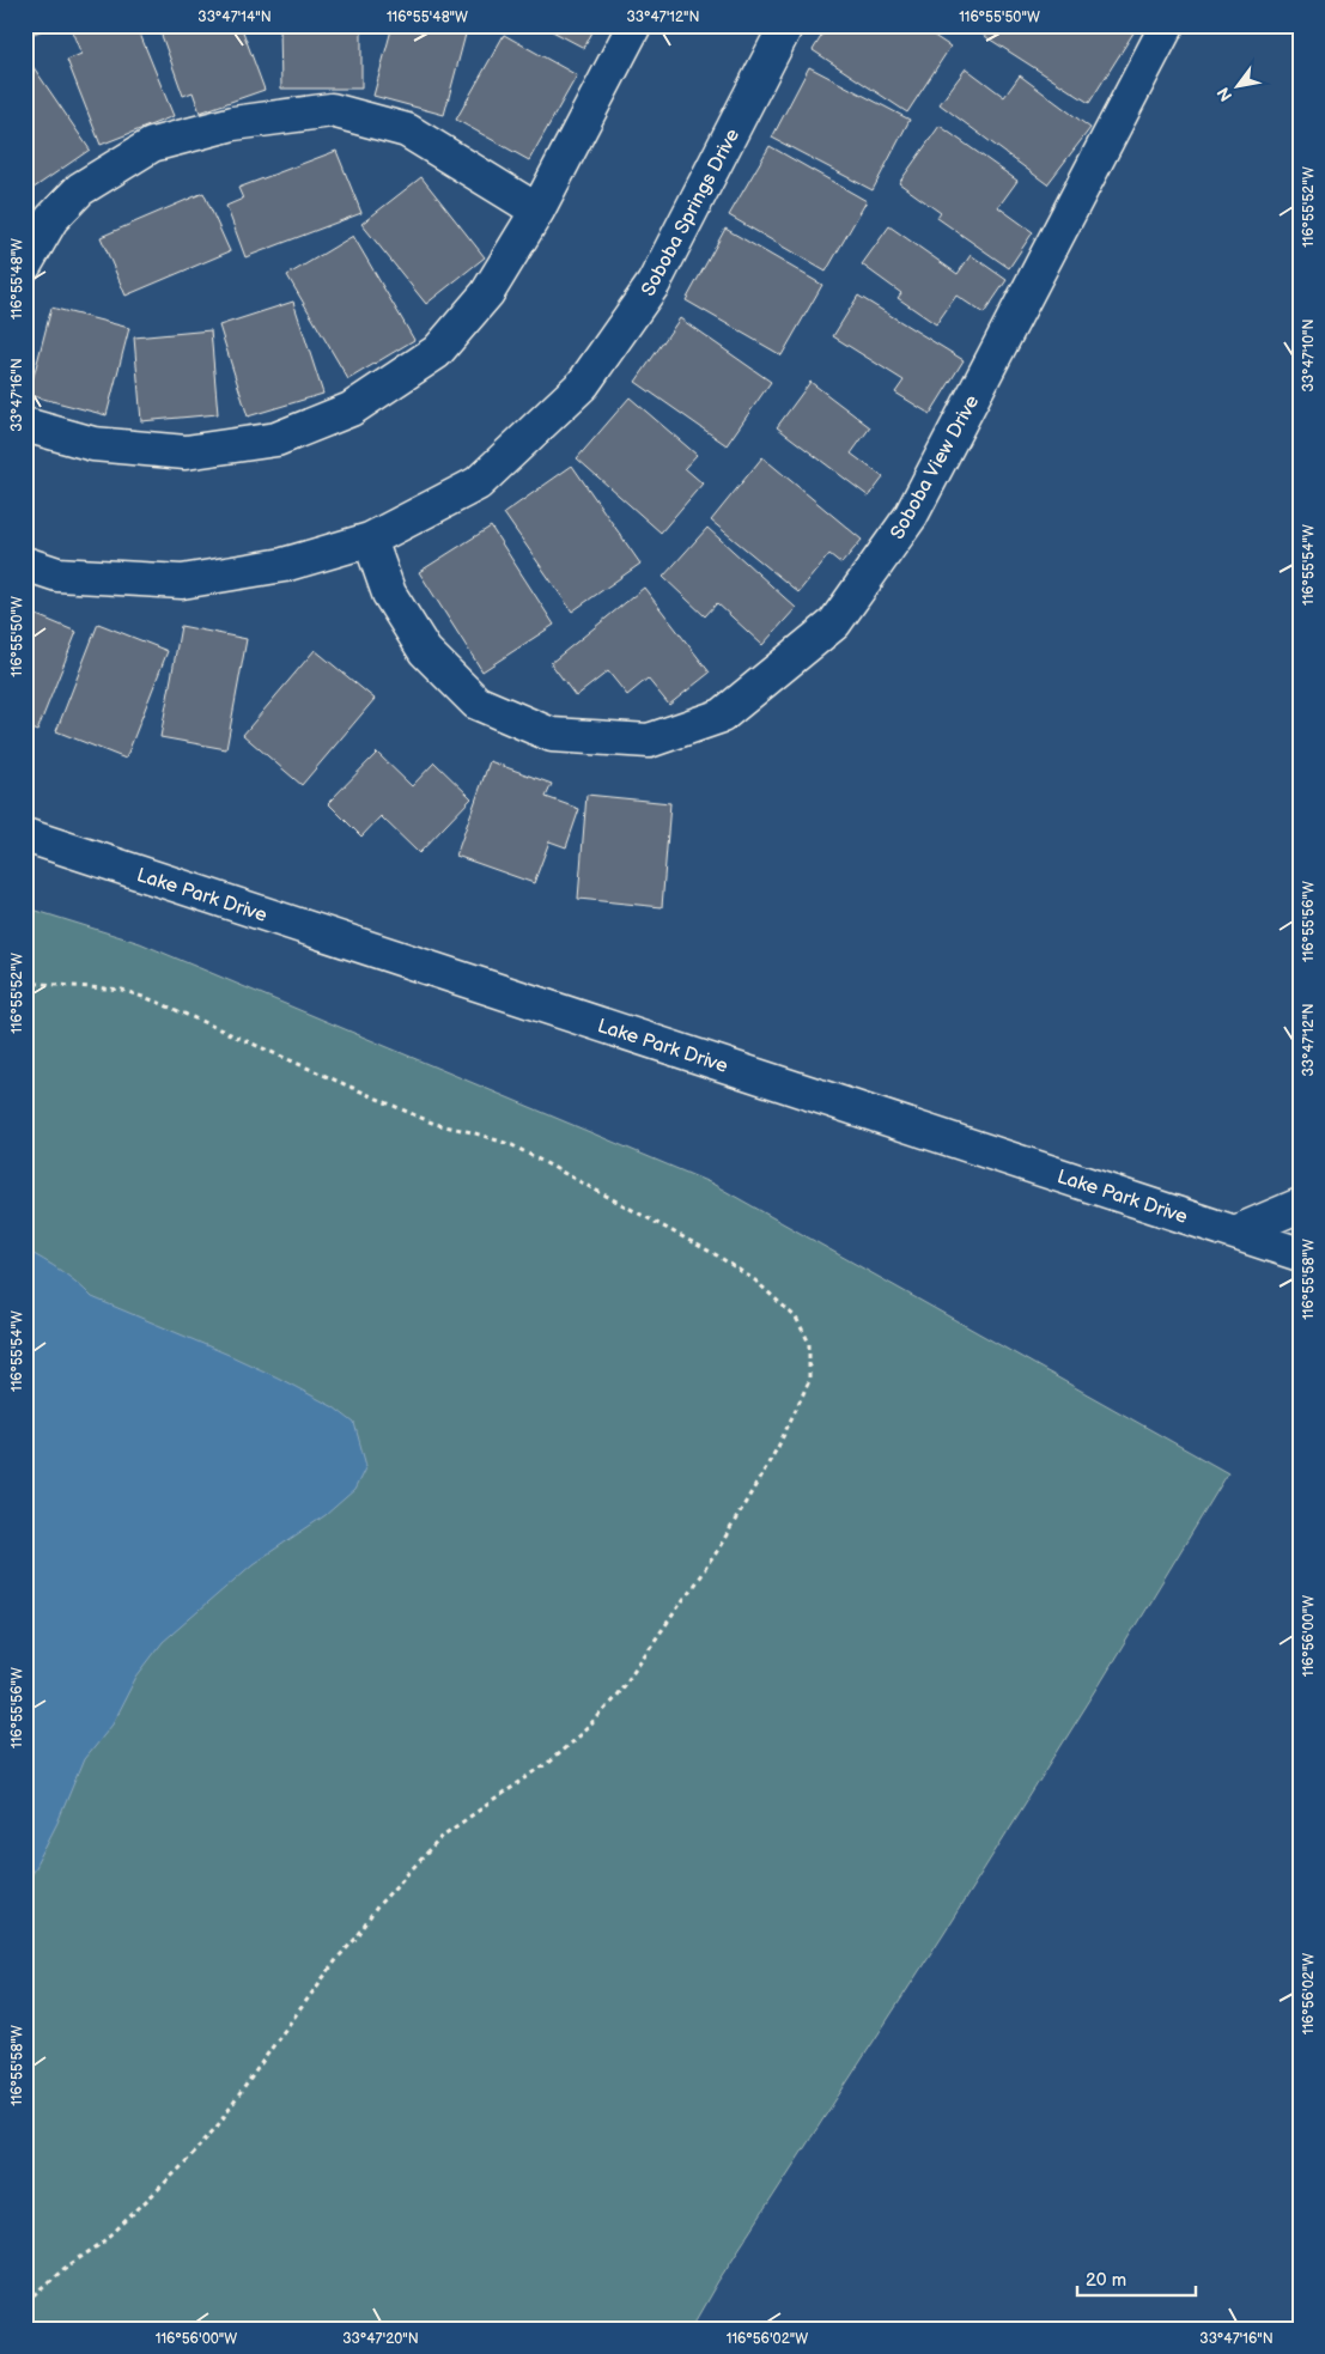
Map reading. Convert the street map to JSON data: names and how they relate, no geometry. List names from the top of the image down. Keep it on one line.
{"streets":{"street":["Soboba Springs Drive","Soboba View Drive","Lake Park Drive"]},"crossings":[["Soboba Springs Drive","Soboba View Drive"]],"scale_bar":"20 m","north":"bottom left","coordinates":["33°47'14\"N","116°55'48\"W","33°47'12\"N","116°55'50\"W","116°55'52\"W","33°47'10\"N","33°47'16\"N","116°55'54\"W","116°55'56\"W","116°55'58\"W","116°56'00\"W","116°56'02\"W","33°47'20\"N"]}
